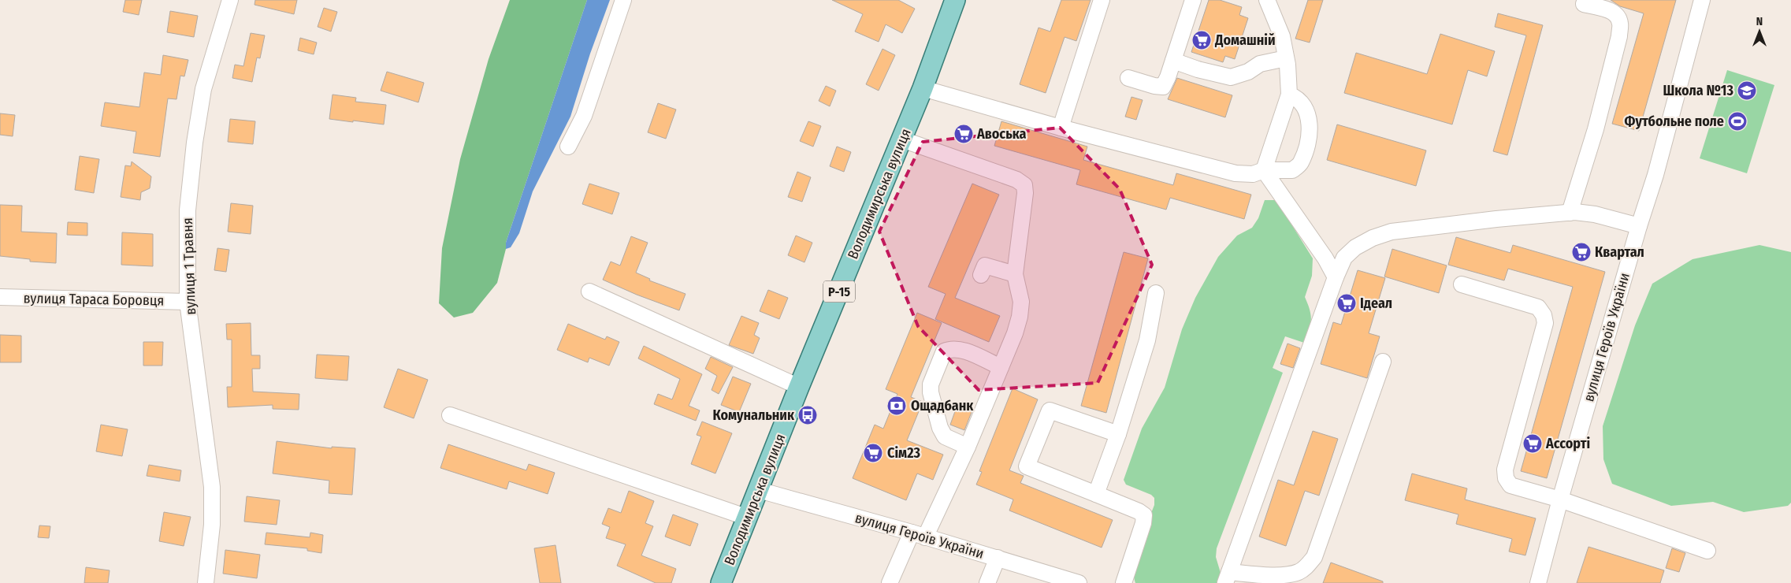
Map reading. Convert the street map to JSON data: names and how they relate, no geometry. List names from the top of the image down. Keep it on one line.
{"streets":{"main road":["Володимирська вулиця","Р-15"],"street":["вулиця 1 Травня","вулиця Тараса Боровця","вулиця Героїв України"]},"crossings":[["Володимирська вулиця","вулиця Героїв України"],["вулиця 1 Травня","вулиця Тараса Боровця"]],"places":{"supermarket":["Домашній","Авоська","Квартал","Ідеал","Ассорті","Сім23"],"school or university":["Школа №13"],"sports":["Футбольне поле"],"bank":["Ощадбанк"],"bus stop":["Комунальник"]},"north":"top"}
